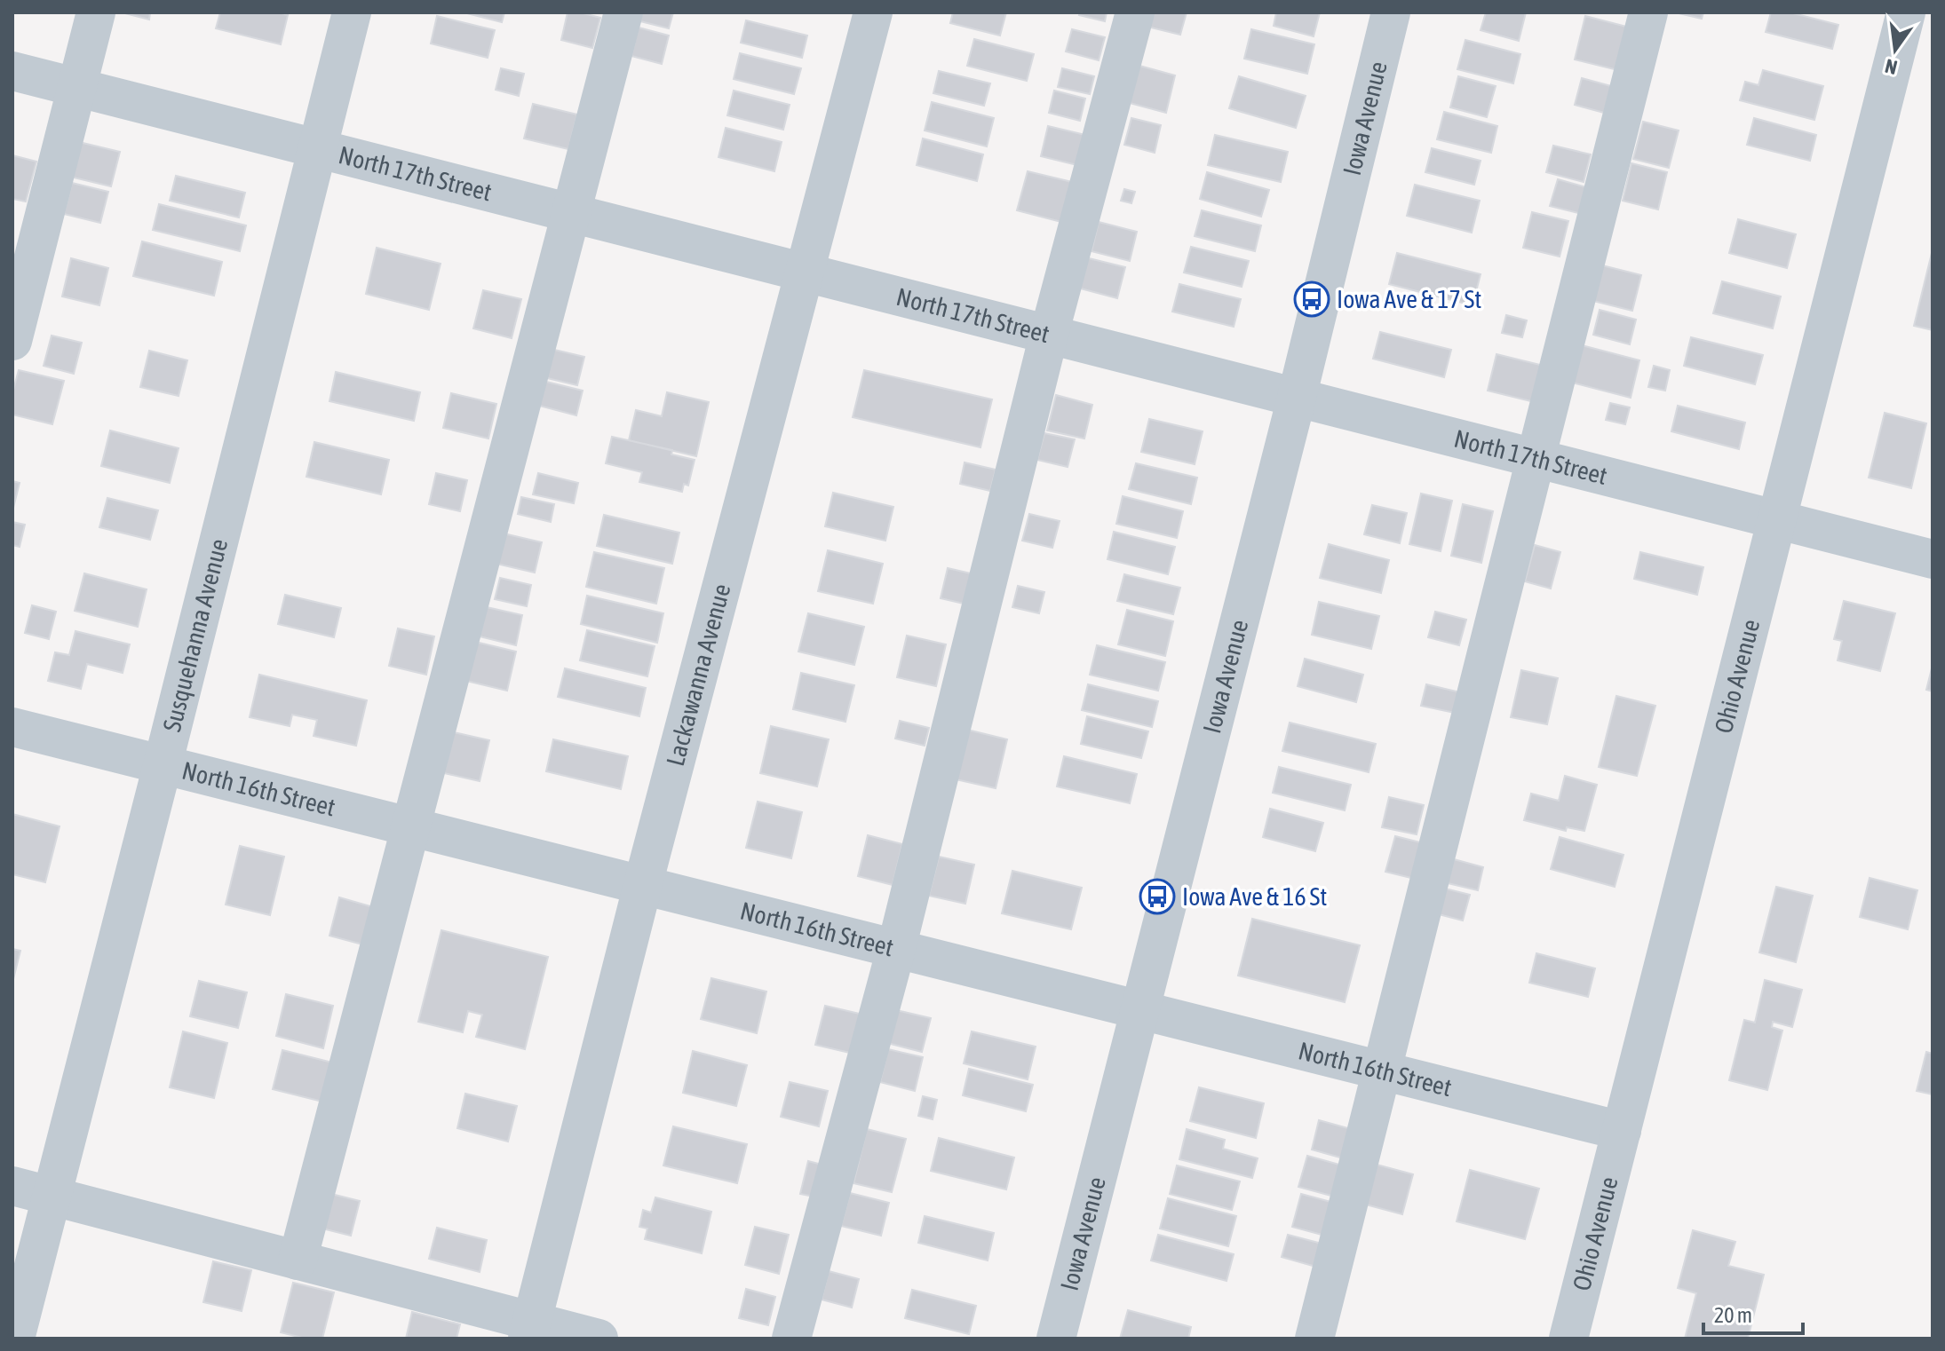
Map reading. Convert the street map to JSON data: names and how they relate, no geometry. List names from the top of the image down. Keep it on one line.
{"streets":{"street":["Iowa Avenue","North 17th Street","Susquehanna Avenue","Lackawanna Avenue","Ohio Avenue","North 16th Street"]},"crossings":[["Iowa Avenue","North 17th Street"],["Iowa Avenue","North 16th Street"],["North 17th Street","Susquehanna Avenue"],["North 17th Street","Lackawanna Avenue"],["North 17th Street","Ohio Avenue"],["Susquehanna Avenue","North 16th Street"],["Lackawanna Avenue","North 16th Street"],["Ohio Avenue","North 16th Street"]],"places":{"bus stop":["Iowa Ave & 17 St","Iowa Ave & 16 St"]},"scale_bar":"20 m","north":"bottom"}
